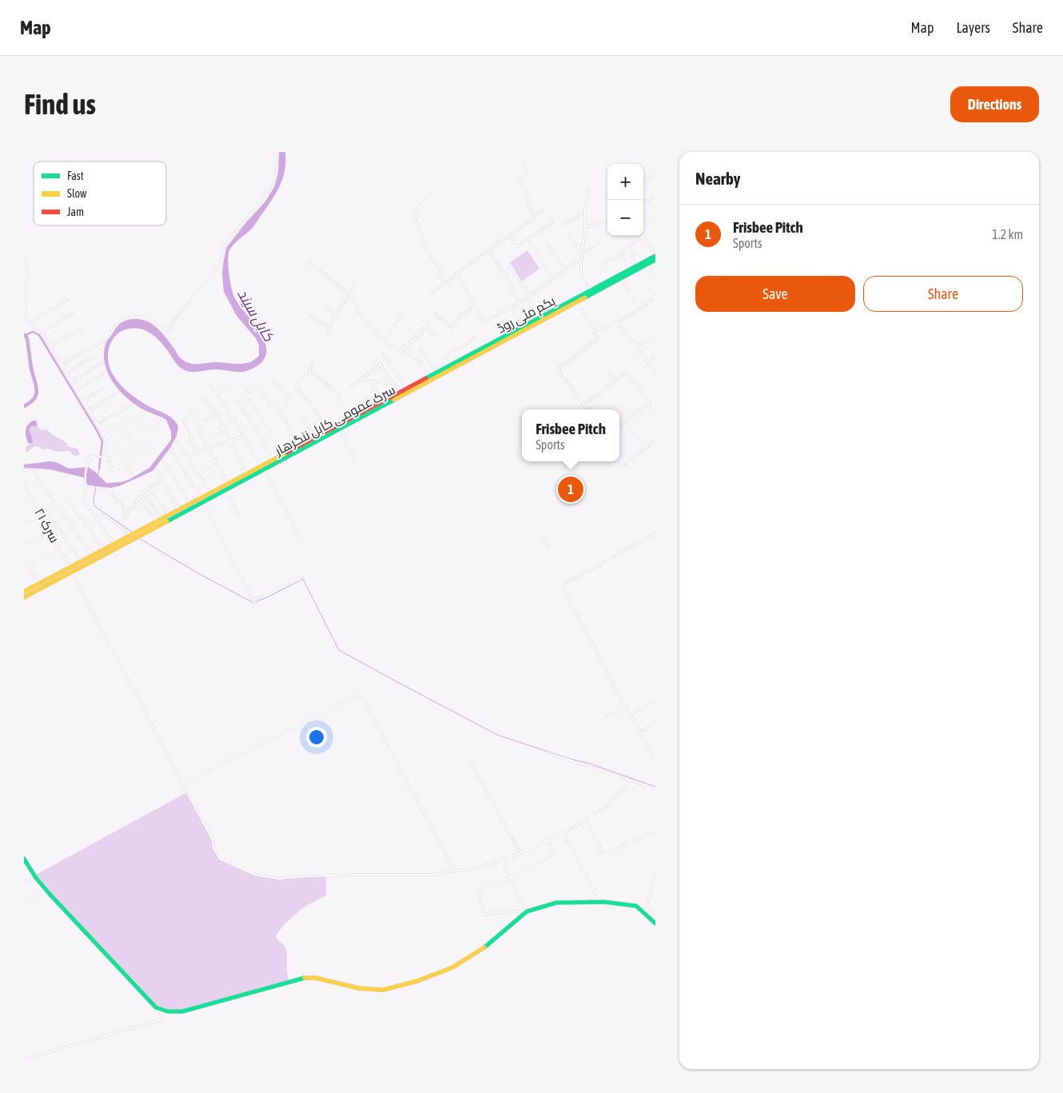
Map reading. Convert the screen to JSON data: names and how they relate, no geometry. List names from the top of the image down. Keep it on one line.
{"streets":{"highway":["یکم مئی روڈ","سرک عمومی کابل ننگرهار"],"street":["سرک ۲۱"]},"crossings":[["یکم مئی روڈ","سرک عمومی کابل ننگرهار"],["سرک عمومی کابل ننگرهار","سرک ۲۱"]],"water":["کابل سيند"],"legend":["Fast","Slow","Jam"],"page":{"header":"Map","nav":["Map","Layers","Share"],"buttons":["Directions",["Save","Share"]],"title":"Find us","heading":"Nearby","map_buttons":["+","−"],"list":[{"mark":"1","name":"Frisbee Pitch","note":"Sports","value":"1.2 km"}],"popup":["Frisbee Pitch","Sports"],"pins":"1"}}
